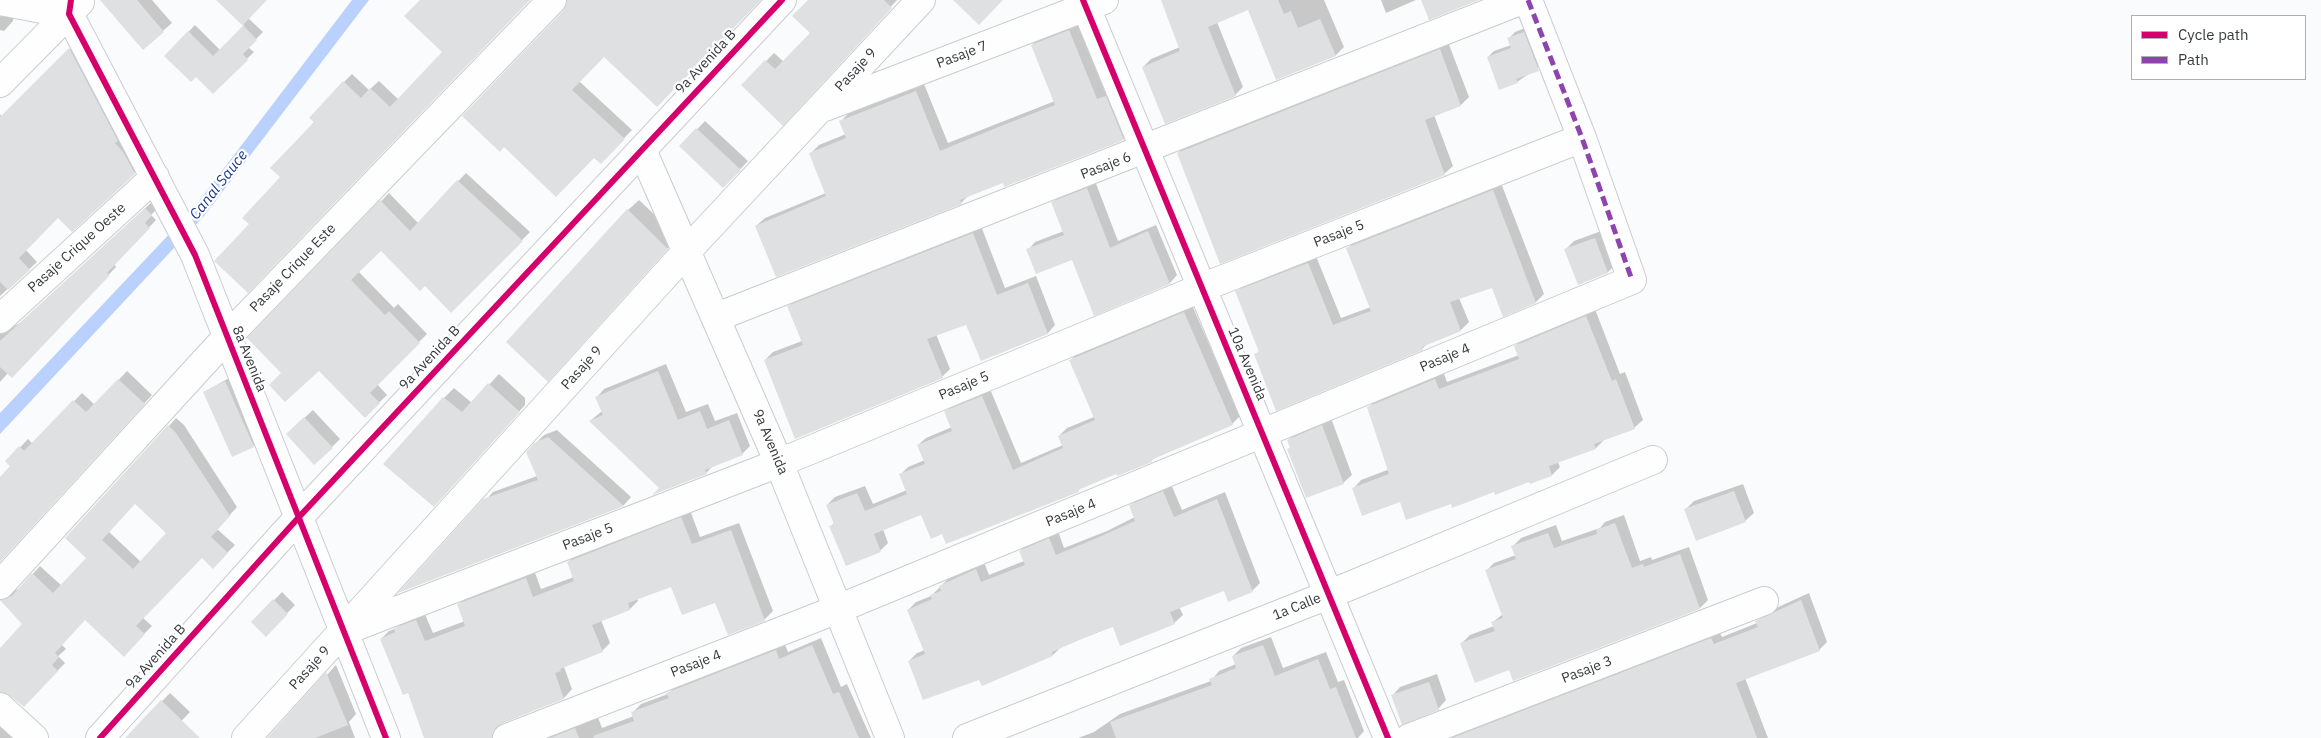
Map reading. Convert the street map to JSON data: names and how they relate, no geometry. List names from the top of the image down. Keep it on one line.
{"streets":{"street":["Pasaje 7","9a Avenida B","Pasaje 9","Pasaje 6","Pasaje 5","Pasaje Crique Oeste","Pasaje Crique Este","Pasaje 4","8a Avenida","10a Avenida","9a Avenida","1a Calle","Pasaje 3"]},"crossings":[["Pasaje 7","Pasaje 9"],["Pasaje 7","10a Avenida"],["9a Avenida B","8a Avenida"],["9a Avenida B","9a Avenida"],["Pasaje 9","Pasaje 5"],["Pasaje 9","8a Avenida"],["Pasaje 9","9a Avenida"],["Pasaje 6","10a Avenida"],["Pasaje 6","9a Avenida"],["Pasaje 5","Pasaje 4"],["Pasaje 5","8a Avenida"],["Pasaje 5","10a Avenida"],["Pasaje 5","9a Avenida"],["Pasaje Crique Oeste","8a Avenida"],["Pasaje Crique Este","8a Avenida"],["Pasaje 4","10a Avenida"],["Pasaje 4","9a Avenida"],["10a Avenida","1a Calle"]],"water":["Canal Sauce"],"legend":["Cycle path","Path"]}
